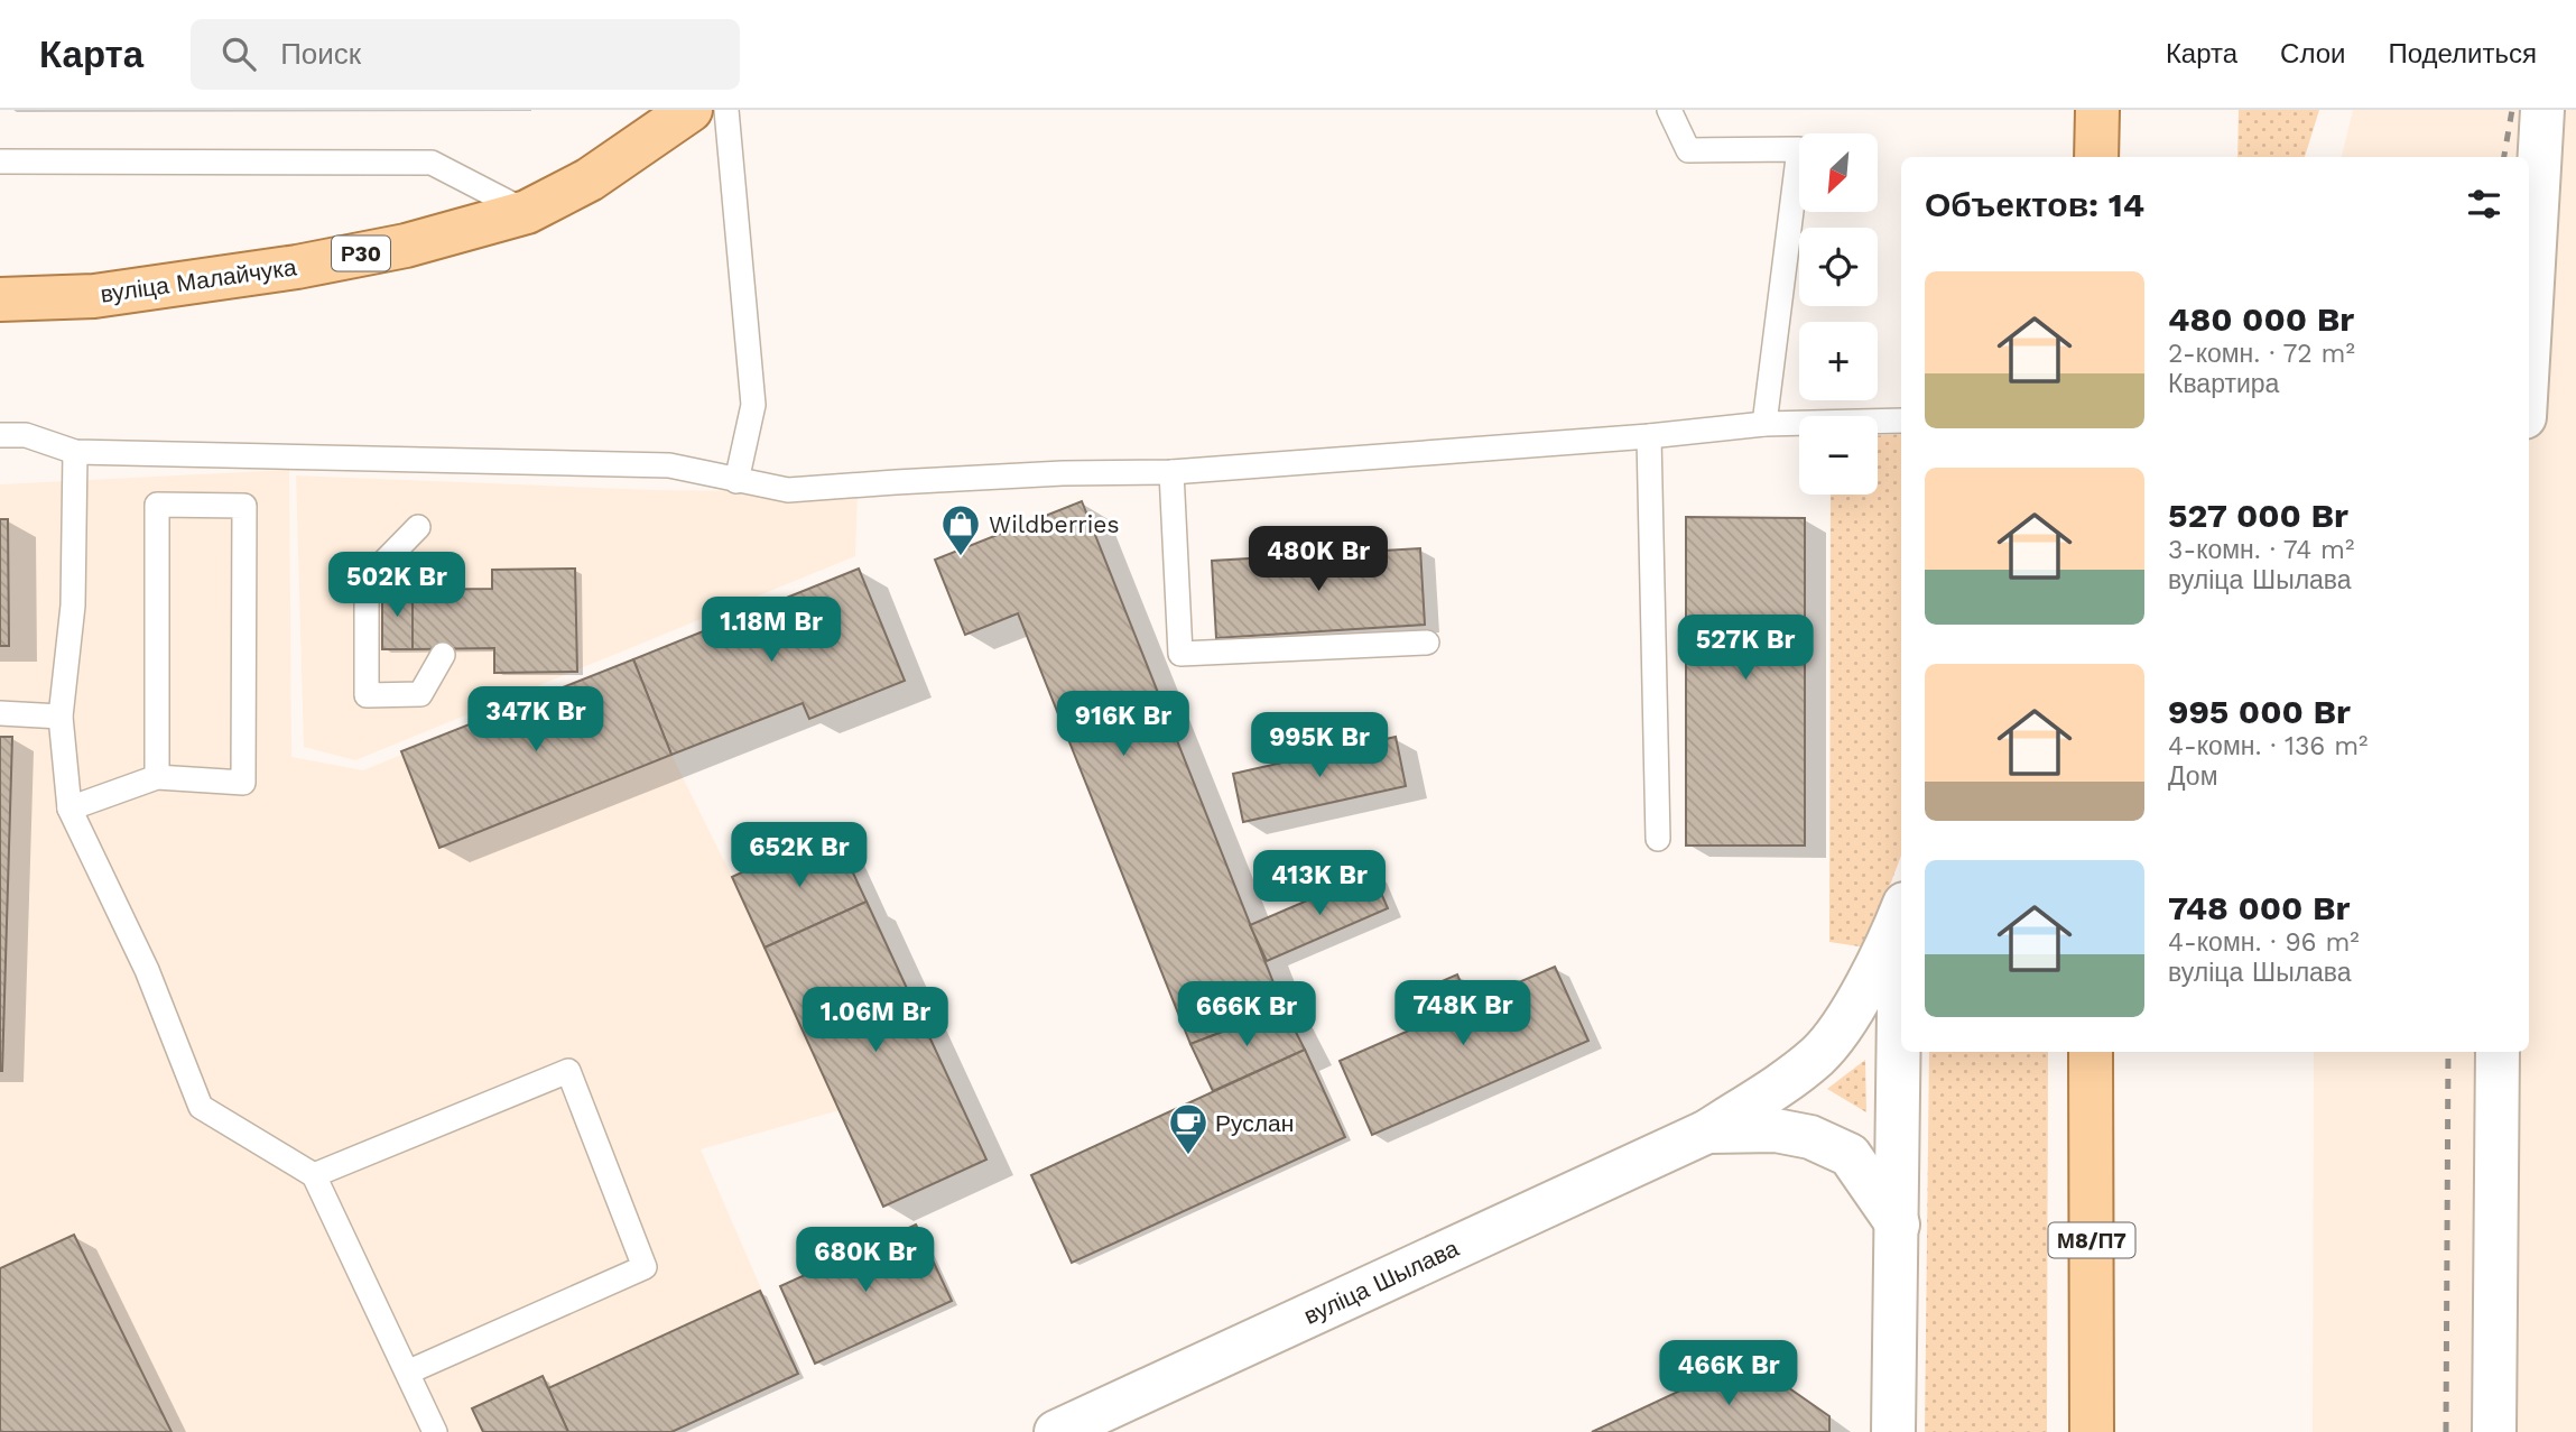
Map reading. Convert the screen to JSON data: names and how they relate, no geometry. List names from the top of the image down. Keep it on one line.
{"streets":{"main road":["Р30","вуліца Малайчука","М8/П7"],"street":["вуліца Шылава"]},"places":{"shop":["Wildberries"],"cafe":["Руслан"]},"north":"bottom left","page":{"header":"Карта","search":"Поиск","nav":["Карта","Слои","Поделиться"],"map_buttons":["+","−"],"heading":"Объектов: 14","list":[{"name":"480 000 Br","note":"2-комн. · 72 m² · Квартира"},{"name":"527 000 Br","note":"3-комн. · 74 m² · вуліца Шылава"},{"name":"995 000 Br","note":"4-комн. · 136 m² · Дом"},{"name":"748 000 Br","note":"4-комн. · 96 m² · вуліца Шылава"}],"price":["480K Br","502K Br","1.18M Br","527K Br","347K Br","916K Br","995K Br","652K Br","413K Br","748K Br","666K Br","1.06M Br","680K Br","466K Br"]}}
